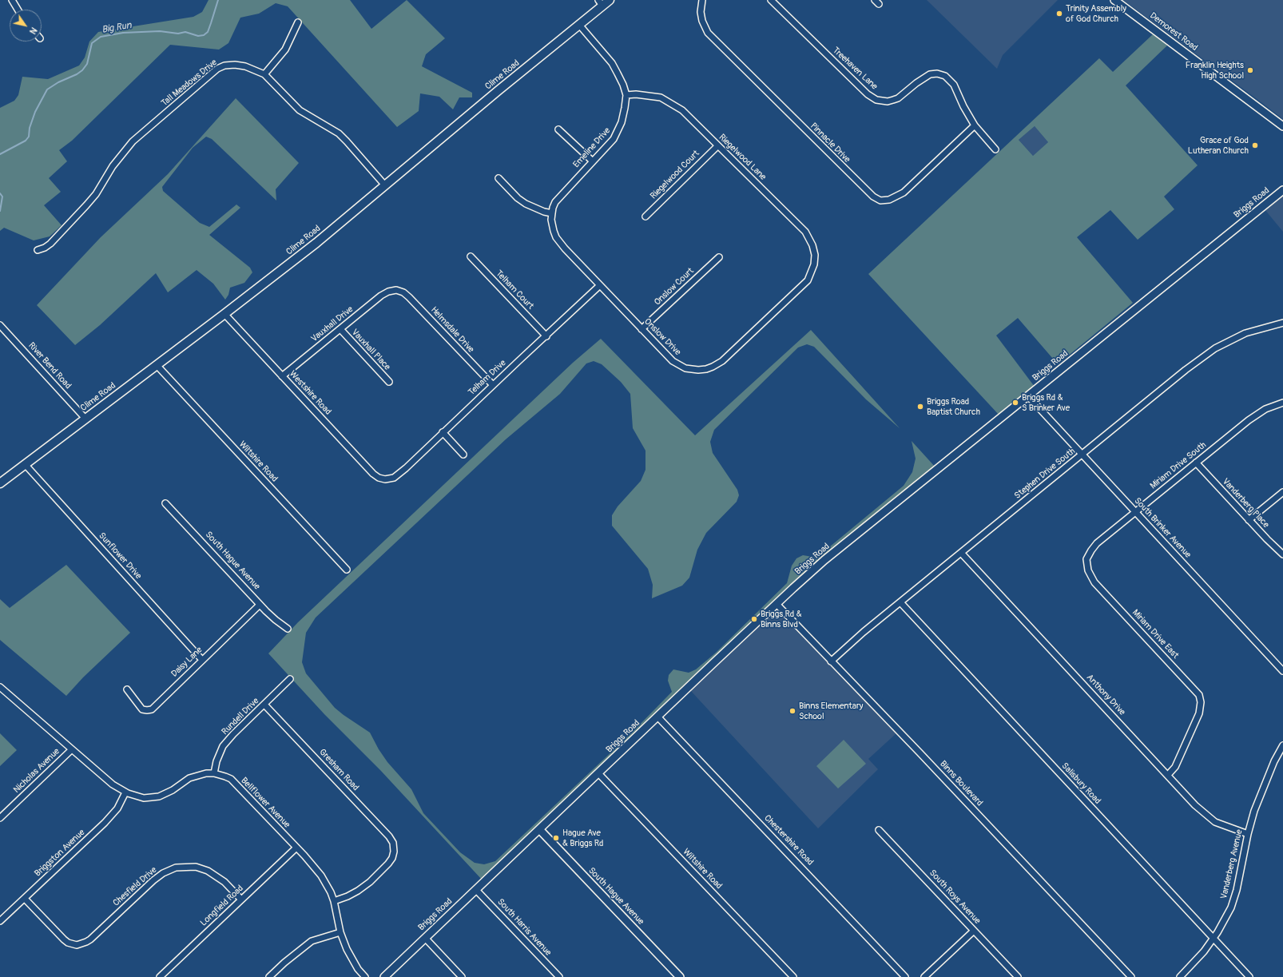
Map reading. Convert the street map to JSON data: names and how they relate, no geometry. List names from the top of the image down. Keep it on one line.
{"streets":{"main road":["Clime Road"],"street":["Demorest Road","Treehaven Lane","Tall Meadows Drive","Pinnacle Drive","Emeline Drive","Riegelwood Lane","Riegelwood Court","Briggs Road","Onslow Court","Telham Court","Vauxhall Drive","Helmsdale Drive","Onslow Drive","Vauxhall Place","River Bend Road","Telham Drive","Westshire Road","Wiltshire Road","Miriam Drive South","Stephen Drive South","Vanderberg Place","South Brinker Avenue","Sunflower Drive","South Hague Avenue","Miriam Drive East","Daisy Lane","Anthony Drive","Rundell Drive","Gresham Road","Nicholas Avenue","Binns Boulevard","Salisbury Road","Bellflower Avenue","Chestershire Road","Briggston Avenue","Vanderberg Avenue","Chesfield Drive","South Roys Avenue","Longfield Road","South Harris Avenue"]},"crossings":[["Treehaven Lane","Pinnacle Drive"],["Clime Road","Tall Meadows Drive"],["Clime Road","Emeline Drive"],["Clime Road","River Bend Road"],["Clime Road","Westshire Road"],["Clime Road","Wiltshire Road"],["Clime Road","Sunflower Drive"],["Emeline Drive","Riegelwood Lane"],["Emeline Drive","Onslow Drive"],["Riegelwood Lane","Riegelwood Court"],["Riegelwood Lane","Onslow Drive"],["Briggs Road","Wiltshire Road"],["Briggs Road","South Brinker Avenue"],["Briggs Road","South Hague Avenue"],["Briggs Road","Binns Boulevard"],["Briggs Road","Chestershire Road"],["Briggs Road","South Harris Avenue"],["Onslow Court","Onslow Drive"],["Telham Court","Telham Drive"],["Vauxhall Drive","Helmsdale Drive"],["Vauxhall Drive","Vauxhall Place"],["Vauxhall Drive","Westshire Road"],["Helmsdale Drive","Telham Drive"],["Onslow Drive","Telham Drive"],["Telham Drive","Westshire Road"],["Miriam Drive South","Vanderberg Place"],["Miriam Drive South","South Brinker Avenue"],["Miriam Drive South","Miriam Drive East"],["Stephen Drive South","South Brinker Avenue"],["Stephen Drive South","Anthony Drive"],["Stephen Drive South","Binns Boulevard"],["Stephen Drive South","Salisbury Road"],["Sunflower Drive","Daisy Lane"],["South Hague Avenue","Daisy Lane"],["Miriam Drive East","Anthony Drive"],["Anthony Drive","Vanderberg Avenue"],["Rundell Drive","Gresham Road"],["Rundell Drive","Bellflower Avenue"],["Gresham Road","Bellflower Avenue"],["Nicholas Avenue","Bellflower Avenue"],["Salisbury Road","Vanderberg Avenue"],["Bellflower Avenue","Briggston Avenue"],["Bellflower Avenue","Longfield Road"],["Briggston Avenue","Chesfield Drive"],["Chesfield Drive","Longfield Road"]],"water":["Big Run"],"places":["Trinity Assembly of God Church","Franklin Heights High School","Grace of God Lutheran Church","Briggs Rd & S Brinker Ave","Briggs Road Baptist Church","Briggs Rd & Binns Blvd","Binns Elementary School","Hague Ave & Briggs Rd"],"north":"bottom right"}
